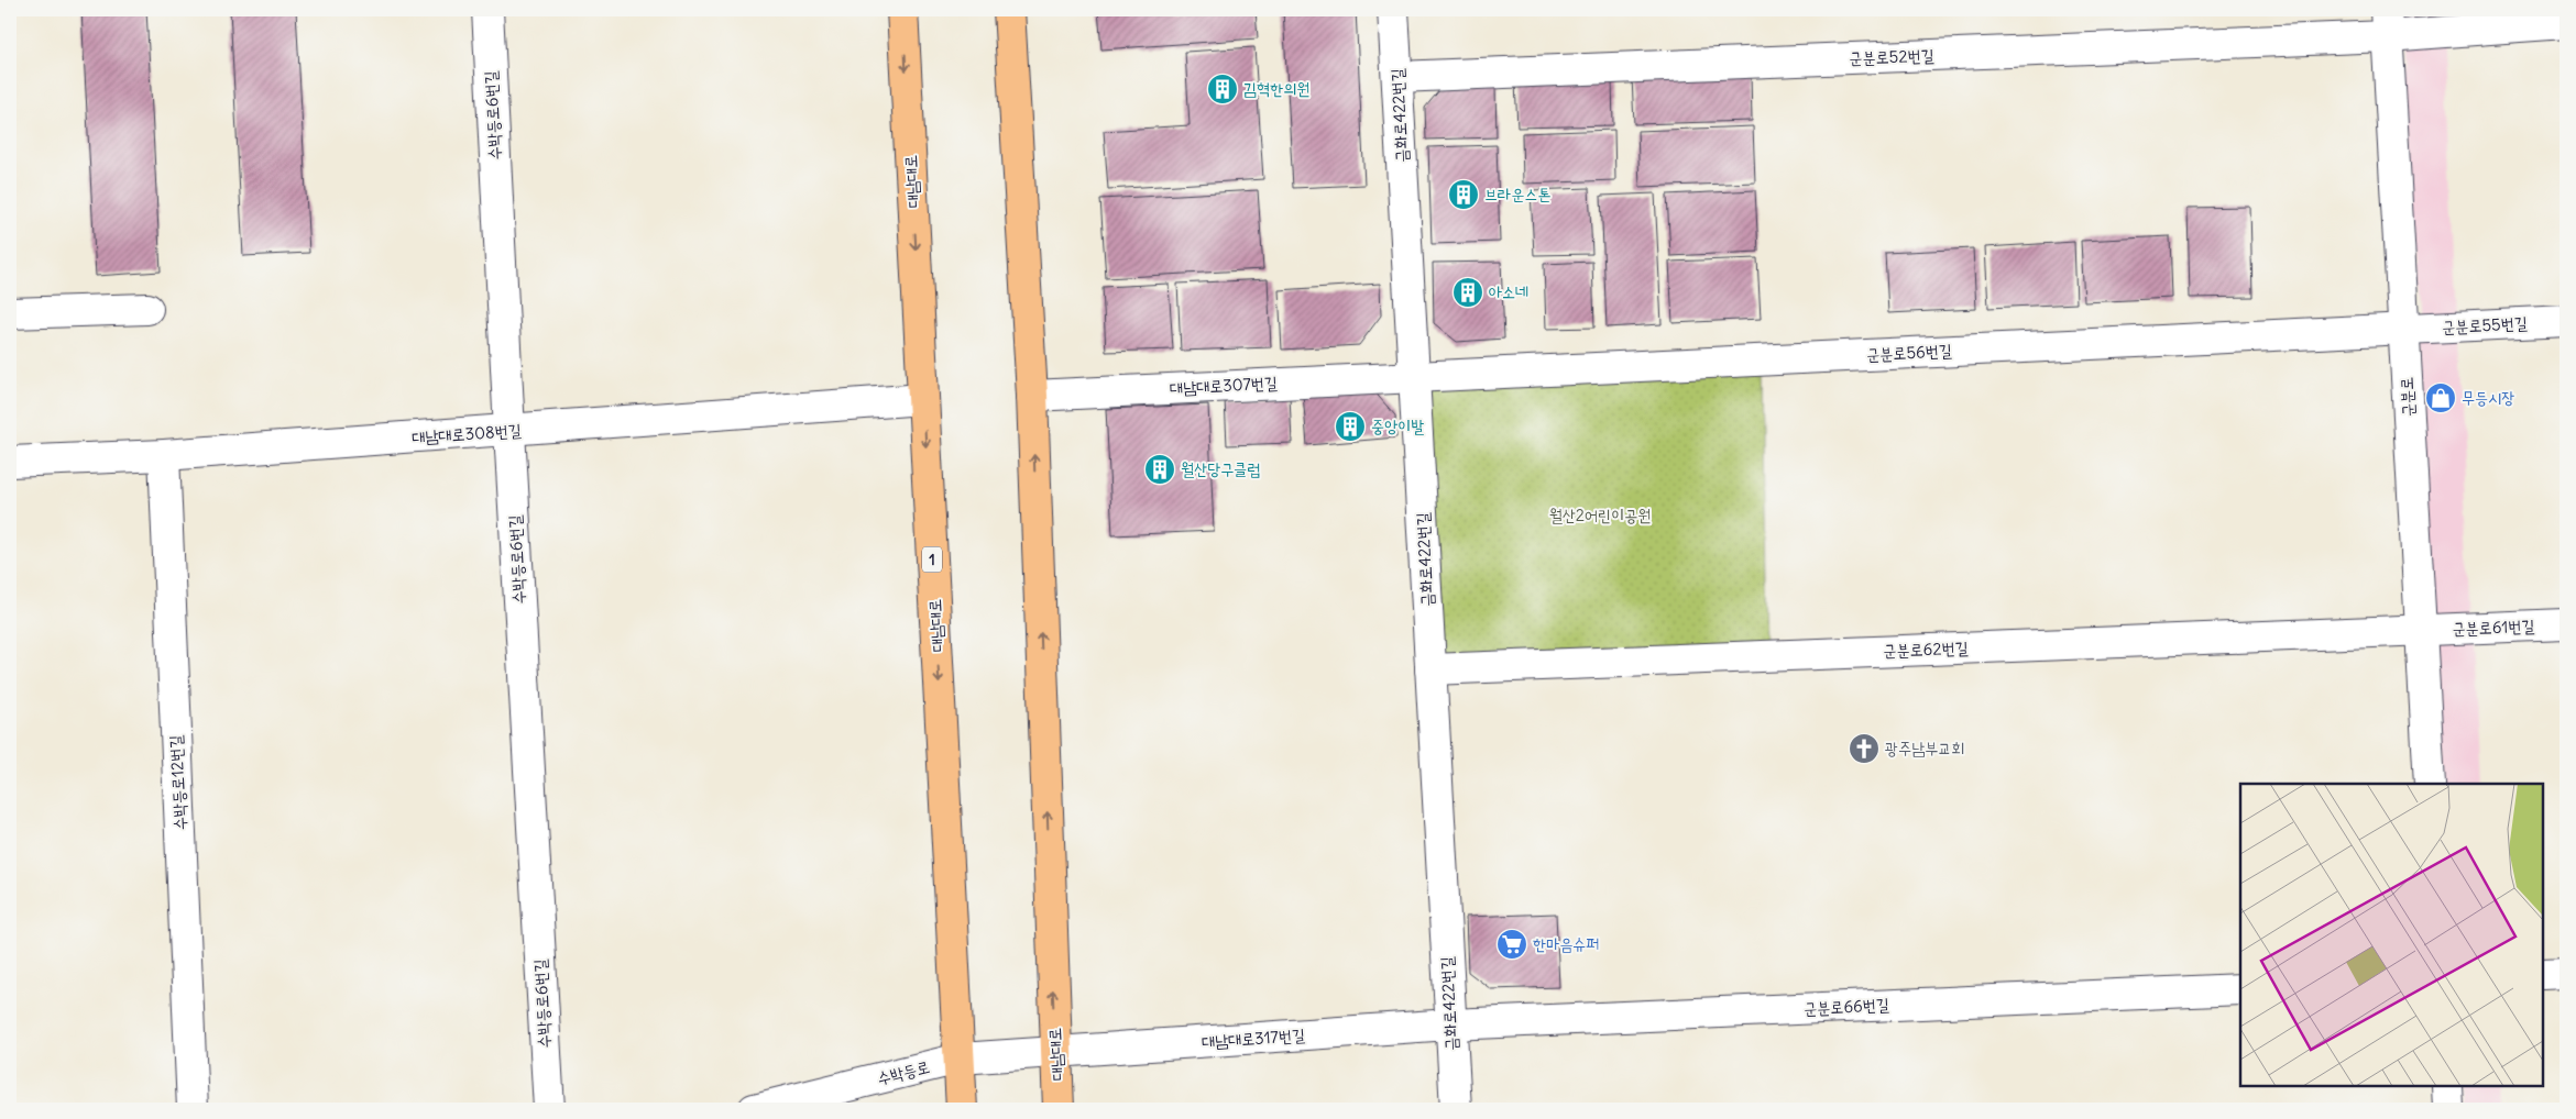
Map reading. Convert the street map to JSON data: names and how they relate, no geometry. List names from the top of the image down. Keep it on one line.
{"streets":{"main road":["대남대로","1"],"street":["군분로52번길","수박등로6번길","금화로422번길","군분로55번길","군분로56번길","대남대로307번길","군분로","대남대로308번길","군분로61번길","군분로62번길","수박등로12번길","군분로66번길","대남대로317번길","수박등로"]},"crossings":[["군분로52번길","금화로422번길"],["군분로52번길","군분로"],["수박등로6번길","대남대로308번길"],["금화로422번길","군분로56번길"],["금화로422번길","대남대로307번길"],["금화로422번길","군분로62번길"],["금화로422번길","군분로66번길"],["금화로422번길","대남대로317번길"],["대남대로","대남대로307번길"],["대남대로","대남대로308번길"],["대남대로","대남대로317번길"],["대남대로","수박등로"],["군분로55번길","군분로56번길"],["군분로55번길","군분로"],["군분로56번길","대남대로307번길"],["군분로56번길","군분로"],["군분로","군분로61번길"],["군분로","군분로62번길"],["대남대로308번길","수박등로12번길"],["군분로61번길","군분로62번길"],["군분로66번길","대남대로317번길"],["대남대로317번길","수박등로"]],"parks":["월산2어린이공원"],"places":{"building":["김혁한의원","브라운스톤","아소네","중앙이발","월산당구클럽"],"shop":["무등시장"],"church":["광주남부교회"],"supermarket":["한마음슈퍼"]}}
